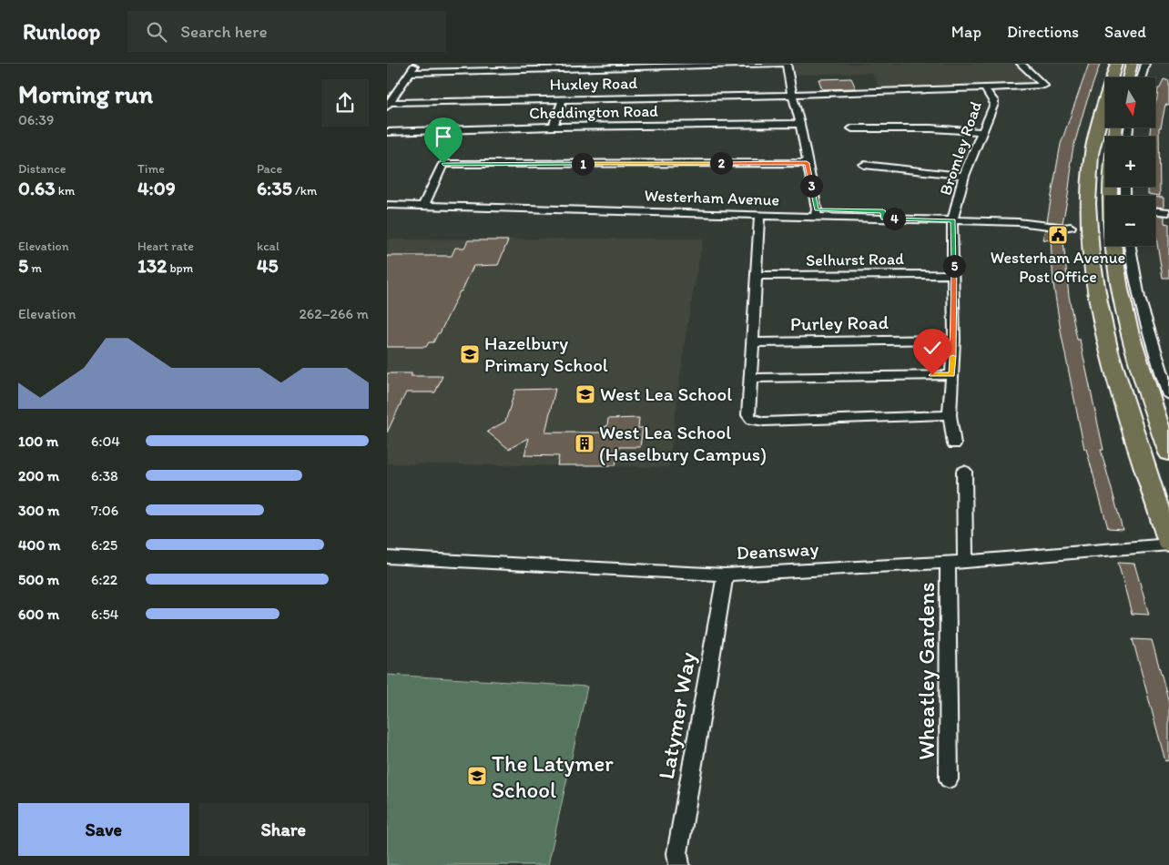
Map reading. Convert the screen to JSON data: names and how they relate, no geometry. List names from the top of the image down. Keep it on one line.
{"streets":{"street":["Huxley Road","Cheddington Road","Bromley Road","Westerham Avenue","Selhurst Road","Purley Road","Deansway","Wheatley Gardens","Latymer Way"]},"crossings":[["Huxley Road","Bromley Road"],["Bromley Road","Westerham Avenue"],["Bromley Road","Selhurst Road"],["Bromley Road","Purley Road"],["Deansway","Wheatley Gardens"],["Deansway","Latymer Way"]],"places":{"public building":["Westerham Avenue Post Office"],"school or university":["Hazelbury Primary School","West Lea School","The Latymer School"],"building":["West Lea School (Haselbury Campus)"]},"north":"bottom","page":{"header":"Runloop","search":"Search here","nav":["Map","Directions","Saved"],"heading":["Morning run","06:39"],"map_buttons":["+","−"],"stats":[["Distance","0.63 km"],["Time","4:09"],["Pace","6:35 /km"],["Elevation","5 m"],["Heart rate","132 bpm"],["kcal","45"]],"pins":["2","1","3","4","5"],"chart":["Elevation","262–266 m"],"list":[{"name":"100 m","note":"6:04"},{"name":"200 m","note":"6:38"},{"name":"300 m","note":"7:06"},{"name":"400 m","note":"6:25"},{"name":"500 m","note":"6:22"},{"name":"600 m","note":"6:54"}],"buttons":["Save","Share"]}}
